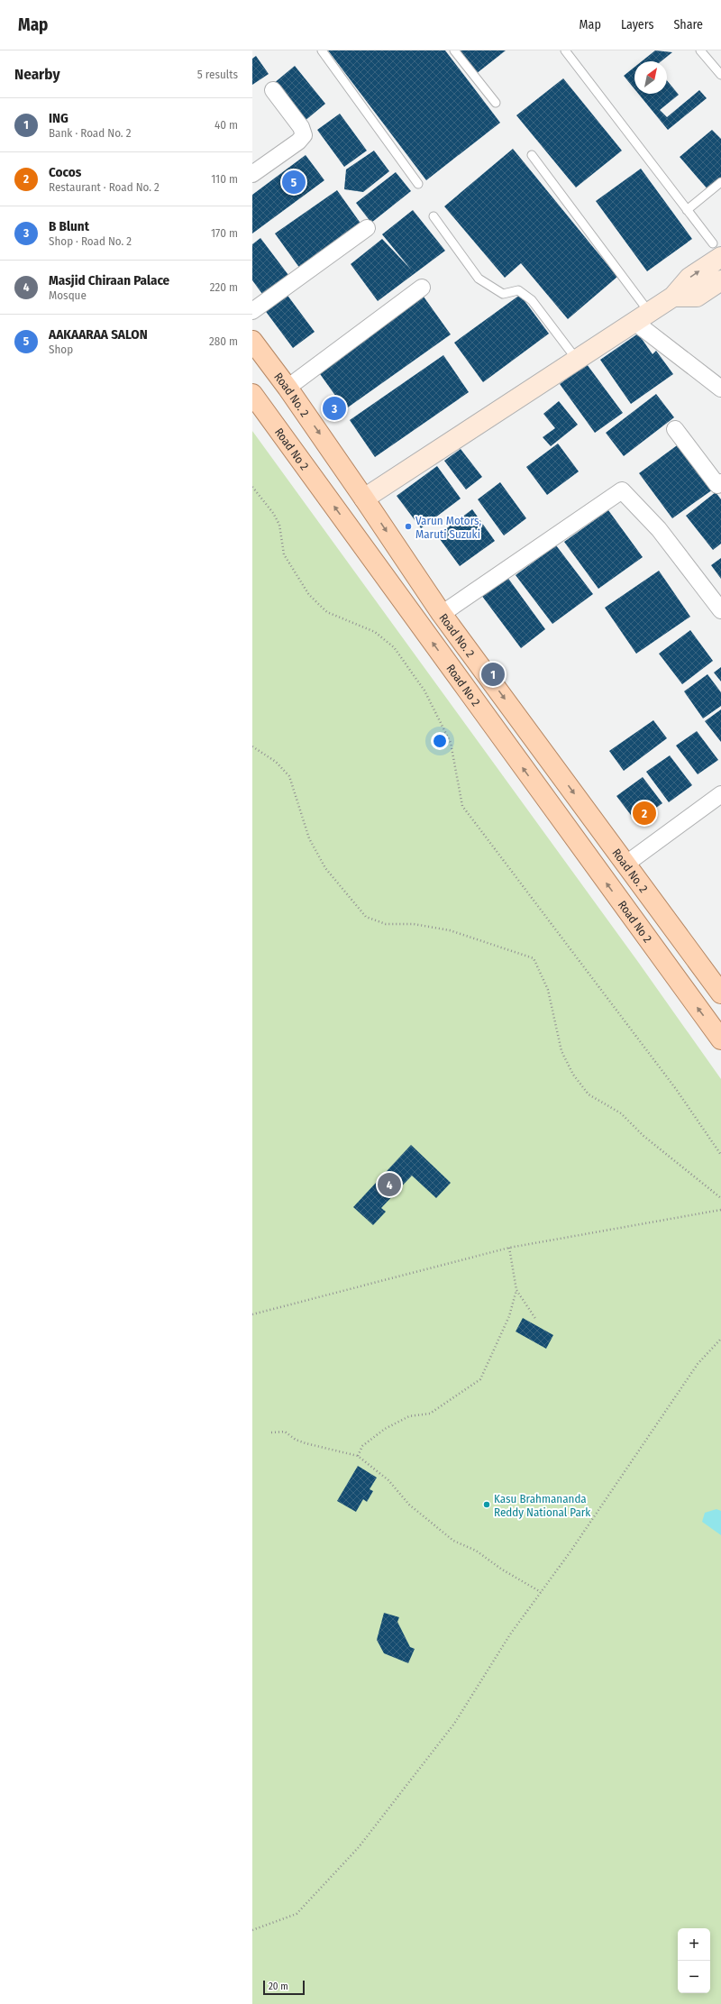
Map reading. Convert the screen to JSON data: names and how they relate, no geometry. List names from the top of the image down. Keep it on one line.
{"streets":{"main road":["Road No. 2","Road No 2"]},"one_way":["Road No. 2","Road No 2"],"places":["Varun Motors, Maruti Suzuki","Kasu Brahmananda Reddy National Park"],"scale_bar":"20 m","north":"top right","page":{"header":"Map","nav":["Map","Layers","Share"],"heading":["Nearby","5 results"],"list":[{"mark":"1","name":"ING","note":"Bank · Road No. 2","value":"40 m"},{"mark":"2","name":"Cocos","note":"Restaurant · Road No. 2","value":"110 m"},{"mark":"3","name":"B Blunt","note":"Shop · Road No. 2","value":"170 m"},{"mark":"4","name":"Masjid Chiraan Palace","note":"Mosque","value":"220 m"},{"mark":"5","name":"AAKAARAA SALON","note":"Shop","value":"280 m"}],"pins":["5","3","1","2","4"],"map_buttons":["+","−"],"scale":"20 m"}}
